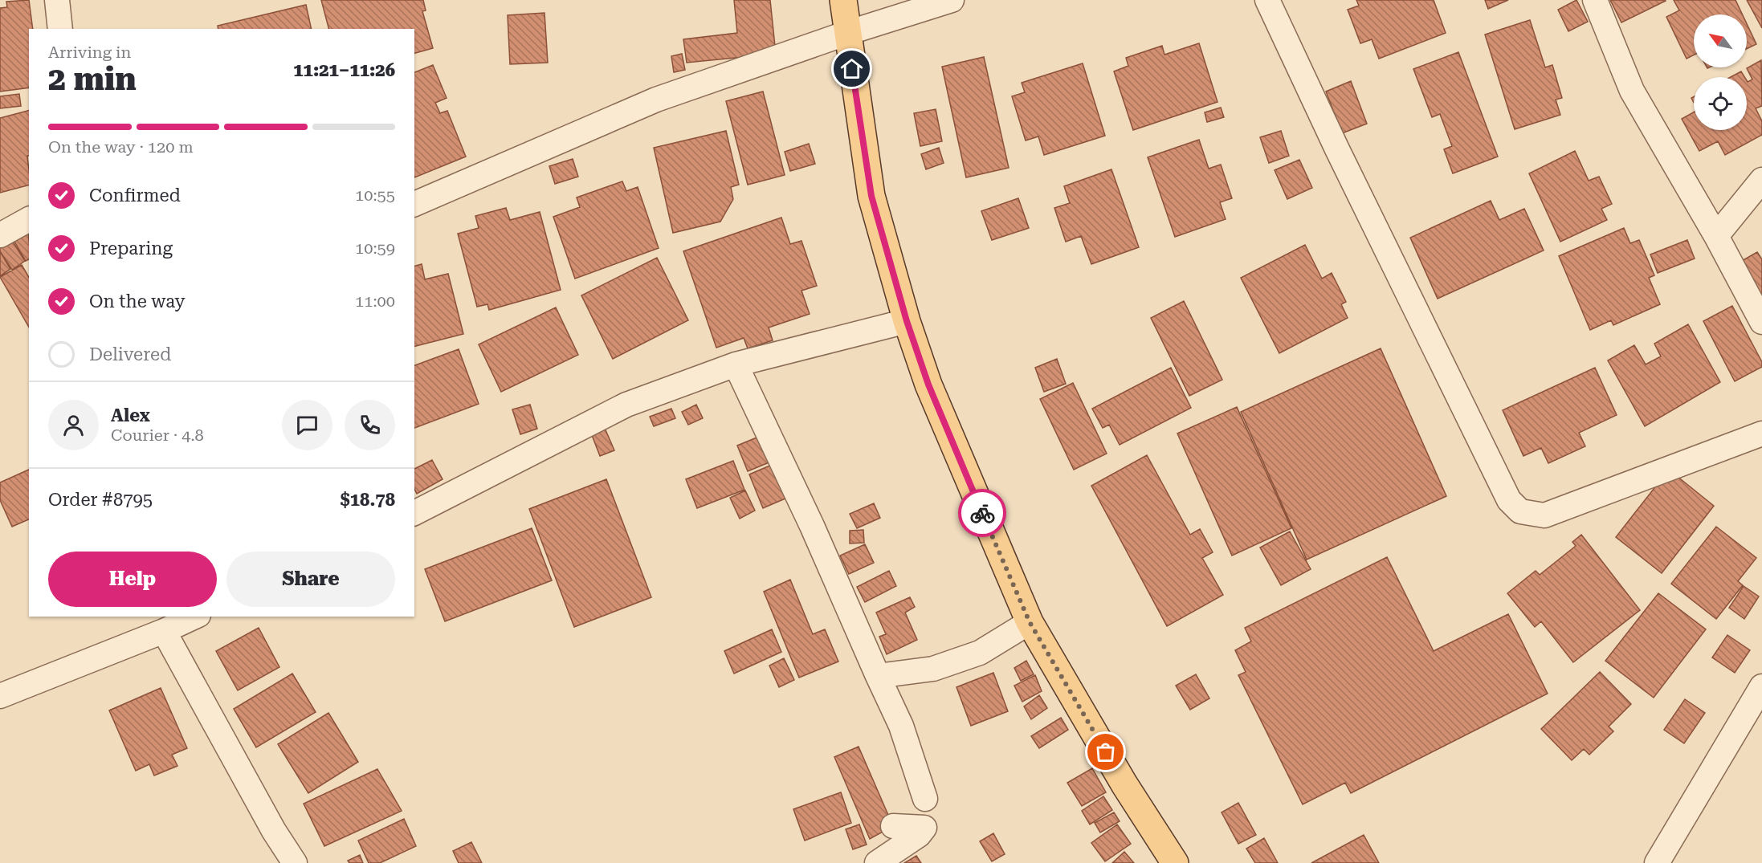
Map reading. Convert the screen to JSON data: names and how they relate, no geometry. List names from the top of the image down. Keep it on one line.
{"north":"top left","page":{"heading":["2 min","Arriving in","11:21–11:26"],"panel":["Alex","Courier · 4.8","Order #8795","$18.78"],"bar":"On the way · 120 m","list":[["Confirmed","10:55"],["Preparing","10:59"],["On the way","11:00"],"Delivered"],"buttons":["Help","Share"]}}
